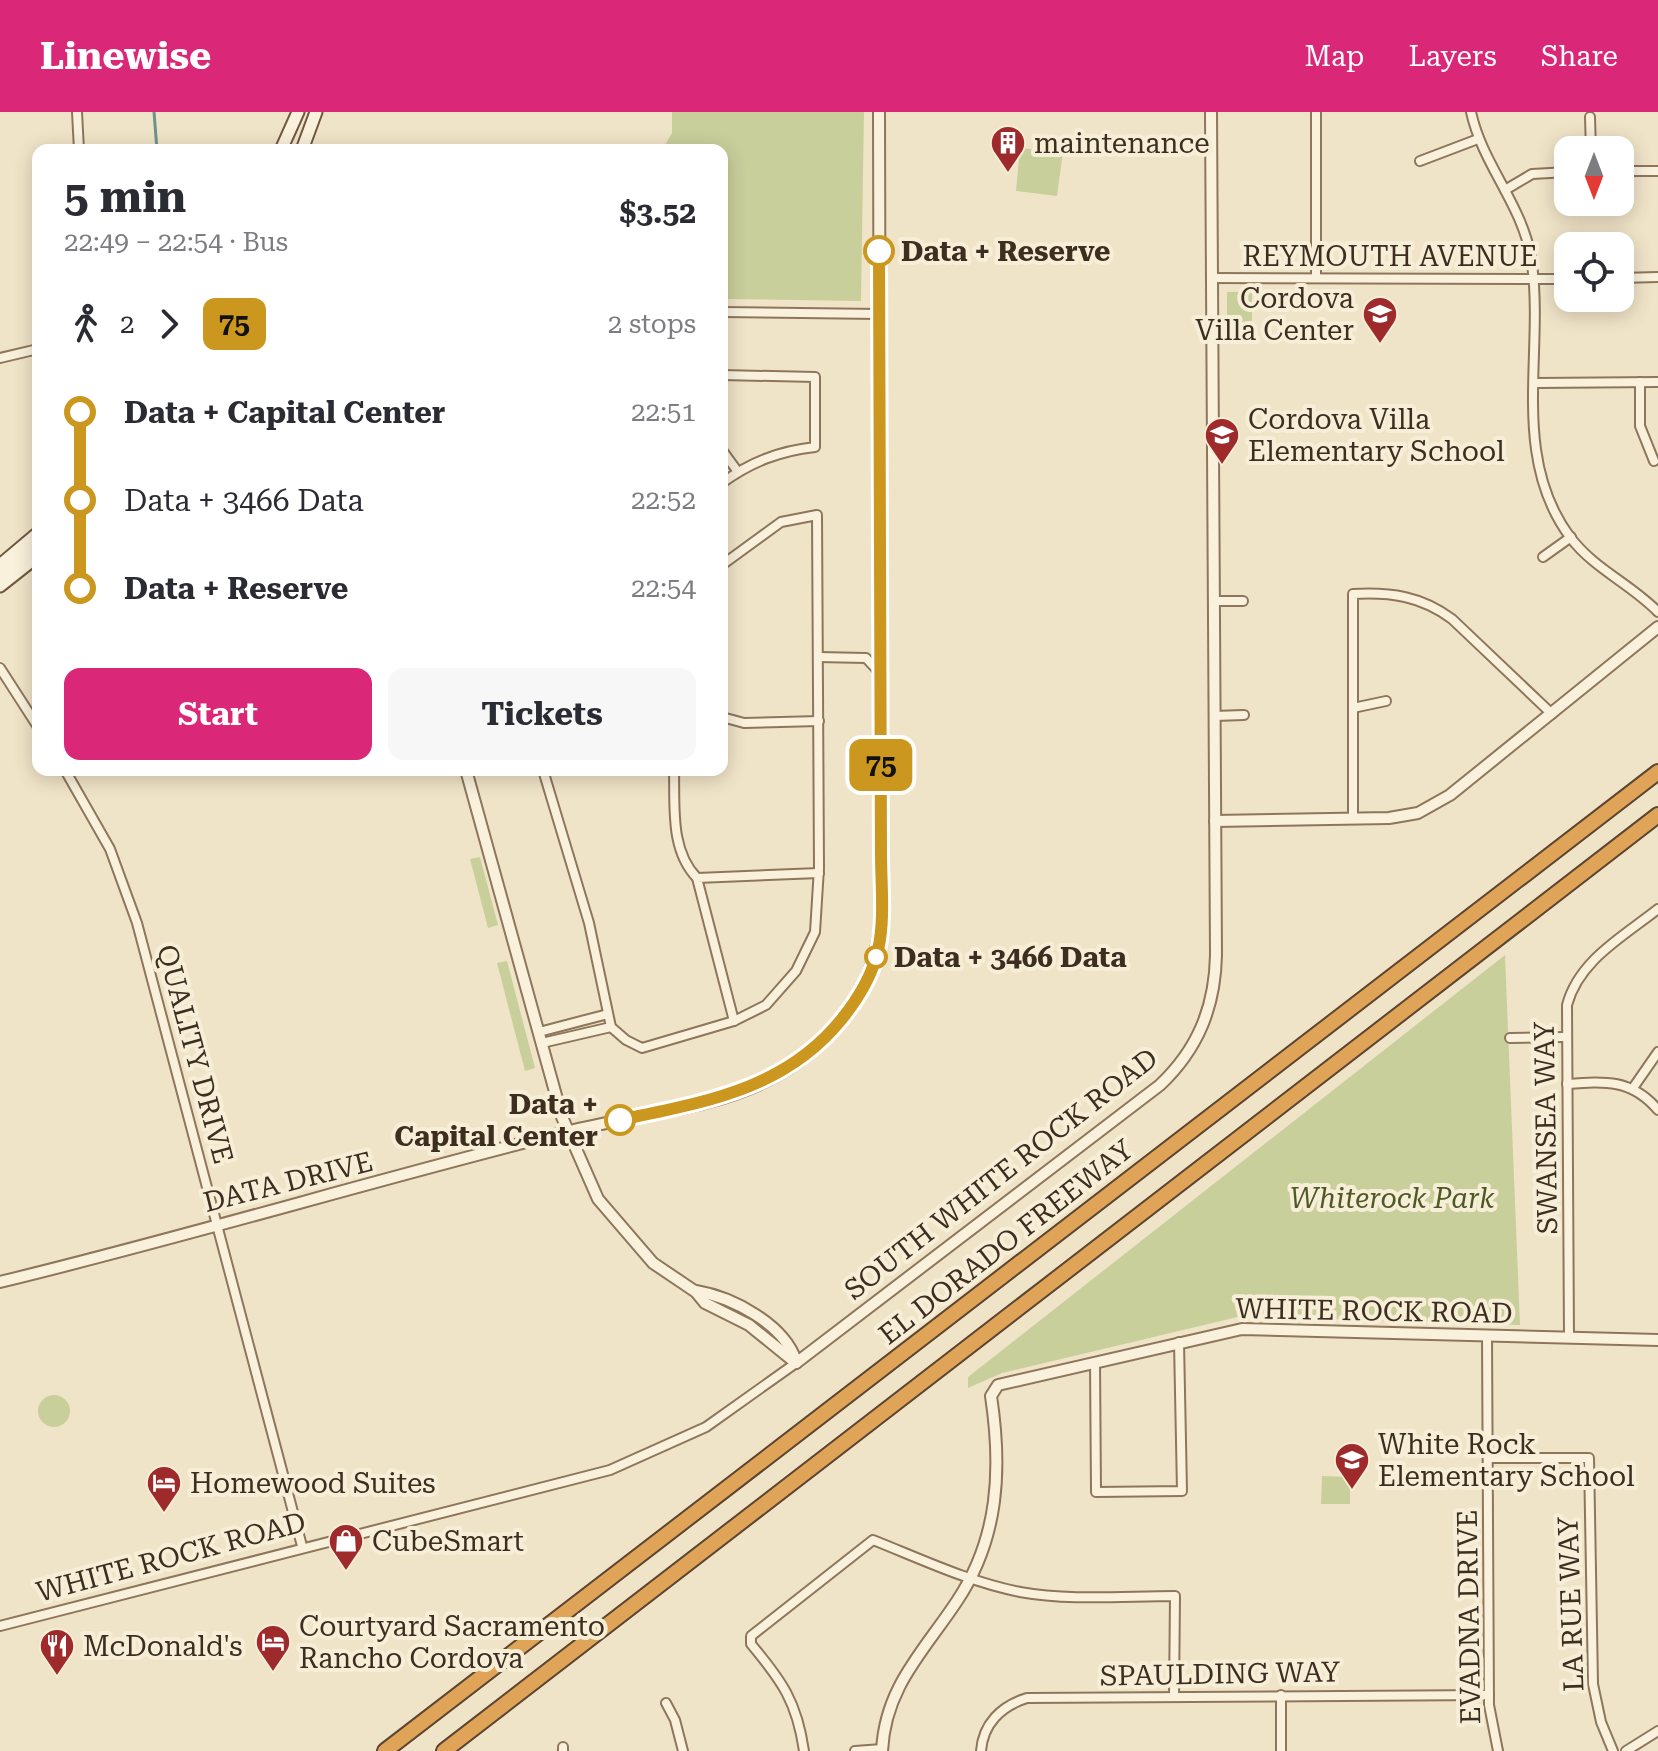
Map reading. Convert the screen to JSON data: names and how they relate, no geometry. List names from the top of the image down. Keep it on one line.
{"streets":{"highway":["EL DORADO FREEWAY"],"street":["REYMOUTH AVENUE","QUALITY DRIVE","SWANSEA WAY","SOUTH WHITE ROCK ROAD","DATA DRIVE","WHITE ROCK ROAD","LA RUE WAY","EVADNA DRIVE","SPAULDING WAY"]},"crossings":[["REYMOUTH AVENUE","SOUTH WHITE ROCK ROAD"],["QUALITY DRIVE","DATA DRIVE"],["QUALITY DRIVE","WHITE ROCK ROAD"],["SWANSEA WAY","WHITE ROCK ROAD"],["SOUTH WHITE ROCK ROAD","WHITE ROCK ROAD"],["WHITE ROCK ROAD","EVADNA DRIVE"],["LA RUE WAY","EVADNA DRIVE"],["EVADNA DRIVE","SPAULDING WAY"]],"parks":["Whiterock Park"],"places":{"building":["maintenance"],"other":["Data + Reserve","Data + 3466 Data","Data + Capital Center"],"school or university":["Cordova Villa Center","Cordova Villa Elementary School","White Rock Elementary School"],"hotel":["Homewood Suites","Courtyard Sacramento Rancho Cordova"],"shop":["CubeSmart"],"restaurant":["McDonald's"]},"lines":["bus line 75"],"north":"bottom","page":{"header":"Linewise","nav":["Map","Layers","Share"],"on_map":"75","heading":["5 min","22:49 – 22:54 · Bus","$3.52"],"legs":["2","75","2 stops"],"list":[{"name":"Data + Capital Center","value":"22:51"},{"name":"Data + 3466 Data","value":"22:52"},{"name":"Data + Reserve","value":"22:54"}],"buttons":["Start","Tickets"]}}
